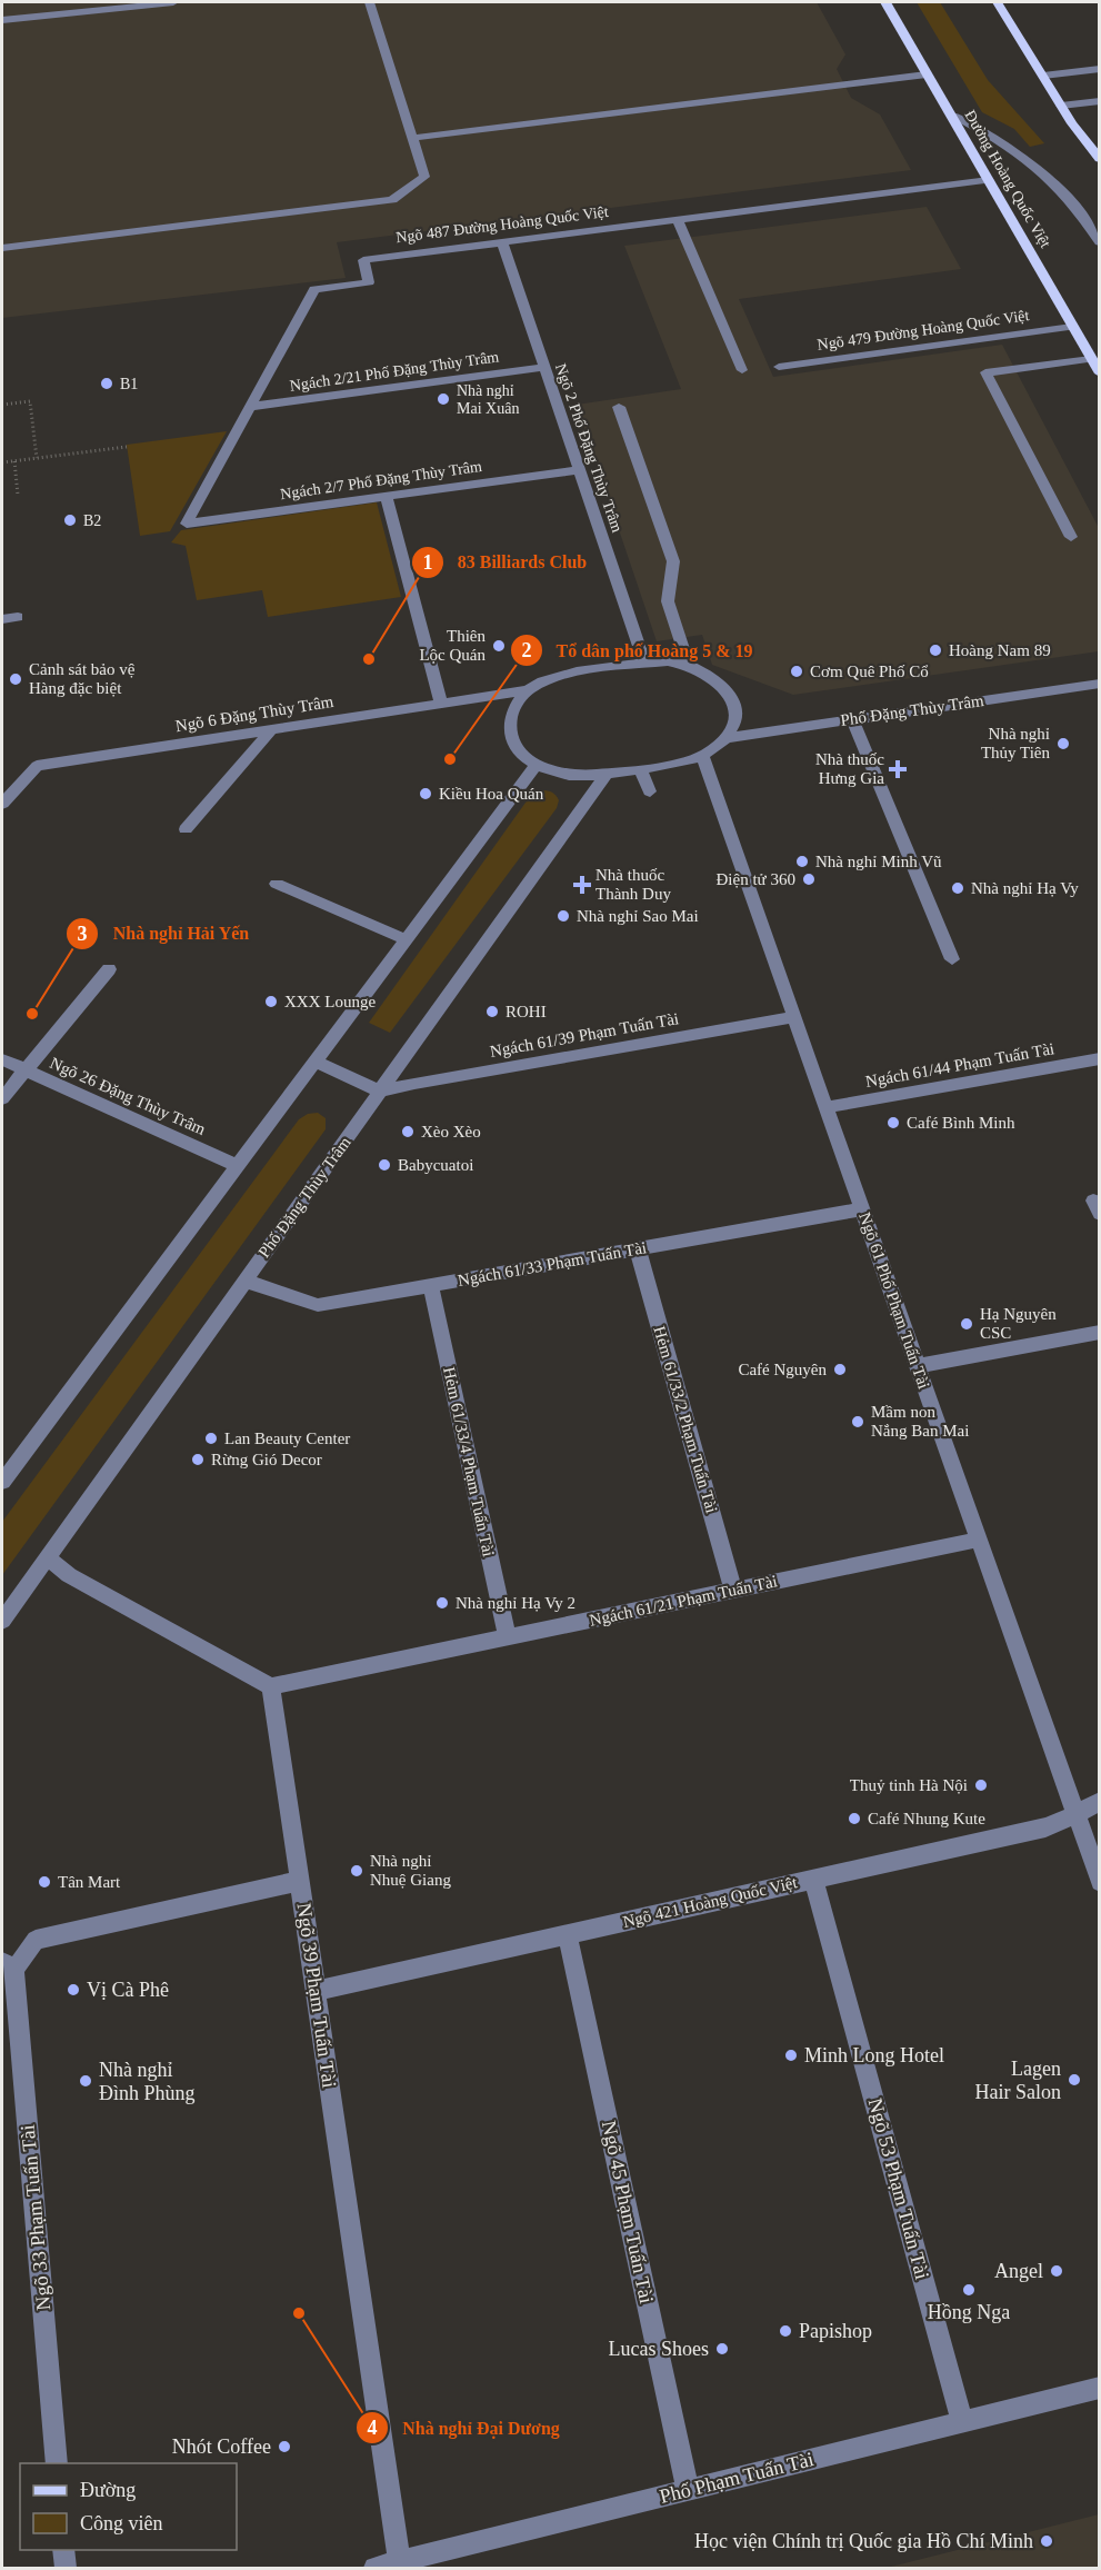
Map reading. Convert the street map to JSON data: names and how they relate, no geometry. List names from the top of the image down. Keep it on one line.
{"streets":{"main road":["Đường Hoàng Quốc Việt"],"street":["Ngõ 487 Đường Hoàng Quốc Việt","Ngõ 479 Đường Hoàng Quốc Việt","Ngách 2/21 Phố Đặng Thùy Trâm","Ngõ 2 Phố Đặng Thùy Trâm","Ngách 2/7 Phố Đặng Thùy Trâm","Phố Đặng Thùy Trâm","Ngõ 6 Đặng Thùy Trâm","Ngách 61/39 Phạm Tuấn Tài","Ngách 61/44 Phạm Tuấn Tài","Ngõ 26 Đặng Thùy Trâm","Ngách 61/33 Phạm Tuấn Tài","Ngõ 61 Phố Phạm Tuấn Tài","Hẻm 61/33/2 Phạm Tuấn Tài","Hẻm 61/33/4 Phạm Tuấn Tài","Ngách 61/21 Phạm Tuấn Tài","Ngõ 421 Hoàng Quốc Việt","Ngõ 39 Phạm Tuấn Tài","Ngõ 53 Phạm Tuấn Tài","Ngõ 45 Phạm Tuấn Tài","Ngõ 33 Phạm Tuấn Tài","Phố Phạm Tuấn Tài"]},"crossings":[["Đường Hoàng Quốc Việt","Ngõ 487 Đường Hoàng Quốc Việt"],["Đường Hoàng Quốc Việt","Ngõ 479 Đường Hoàng Quốc Việt"],["Ngõ 487 Đường Hoàng Quốc Việt","Ngách 2/21 Phố Đặng Thùy Trâm"],["Ngõ 487 Đường Hoàng Quốc Việt","Ngõ 2 Phố Đặng Thùy Trâm"],["Ngõ 487 Đường Hoàng Quốc Việt","Ngách 2/7 Phố Đặng Thùy Trâm"],["Ngách 2/21 Phố Đặng Thùy Trâm","Ngõ 2 Phố Đặng Thùy Trâm"],["Ngõ 2 Phố Đặng Thùy Trâm","Ngách 2/7 Phố Đặng Thùy Trâm"],["Phố Đặng Thùy Trâm","Ngách 61/39 Phạm Tuấn Tài"],["Phố Đặng Thùy Trâm","Ngách 61/33 Phạm Tuấn Tài"],["Phố Đặng Thùy Trâm","Ngõ 61 Phố Phạm Tuấn Tài"],["Ngách 61/39 Phạm Tuấn Tài","Ngõ 61 Phố Phạm Tuấn Tài"],["Ngách 61/44 Phạm Tuấn Tài","Ngõ 61 Phố Phạm Tuấn Tài"],["Ngách 61/33 Phạm Tuấn Tài","Ngõ 61 Phố Phạm Tuấn Tài"],["Ngách 61/33 Phạm Tuấn Tài","Hẻm 61/33/2 Phạm Tuấn Tài"],["Ngách 61/33 Phạm Tuấn Tài","Hẻm 61/33/4 Phạm Tuấn Tài"],["Ngõ 61 Phố Phạm Tuấn Tài","Ngách 61/21 Phạm Tuấn Tài"],["Ngõ 61 Phố Phạm Tuấn Tài","Ngõ 421 Hoàng Quốc Việt"],["Hẻm 61/33/2 Phạm Tuấn Tài","Ngách 61/21 Phạm Tuấn Tài"],["Hẻm 61/33/4 Phạm Tuấn Tài","Ngách 61/21 Phạm Tuấn Tài"],["Ngách 61/21 Phạm Tuấn Tài","Ngõ 39 Phạm Tuấn Tài"],["Ngõ 421 Hoàng Quốc Việt","Ngõ 39 Phạm Tuấn Tài"],["Ngõ 421 Hoàng Quốc Việt","Ngõ 53 Phạm Tuấn Tài"],["Ngõ 421 Hoàng Quốc Việt","Ngõ 45 Phạm Tuấn Tài"],["Ngõ 39 Phạm Tuấn Tài","Ngõ 33 Phạm Tuấn Tài"],["Ngõ 39 Phạm Tuấn Tài","Phố Phạm Tuấn Tài"],["Ngõ 53 Phạm Tuấn Tài","Phố Phạm Tuấn Tài"],["Ngõ 45 Phạm Tuấn Tài","Phố Phạm Tuấn Tài"]],"places":{"other":["B1","Nhà nghỉ Mai Xuân","B2","Thiên Lộc Quán","Hoàng Nam 89","83 Billiards Club","Cơm Quê Phố Cổ","Cảnh sát bảo vệ Hàng đặc biệt","Nhà nghỉ Thủy Tiên","Tổ dân phố Hoàng 5 & 19","Kiều Hoa Quán","Nhà nghỉ Minh Vũ","Điện tử 360","Nhà nghỉ Hạ Vy","Nhà nghỉ Sao Mai","XXX Lounge","ROHI","Nhà nghỉ Hải Yến","Café Bình Minh","Xèo Xèo","Babycuatoi","Hạ Nguyên CSC","Café Nguyên","Mầm non Nắng Ban Mai","Lan Beauty Center","Rừng Gió Decor","Nhà nghỉ Hạ Vy 2","Thuỷ tinh Hà Nội","Café Nhung Kute","Nhà nghỉ Nhuệ Giang","Tân Mart","Vị Cà Phê","Minh Long Hotel","Lagen Hair Salon","Nhà nghỉ Đình Phùng","Angel","Hồng Nga","Nhà nghỉ Đại Dương","Papishop","Lucas Shoes","Nhót Coffee","Học viện Chính trị Quốc gia Hồ Chí Minh"],"health":["Nhà thuốc Hưng Gia","Nhà thuốc Thành Duy"]},"legend":["Đường","Công viên"]}
